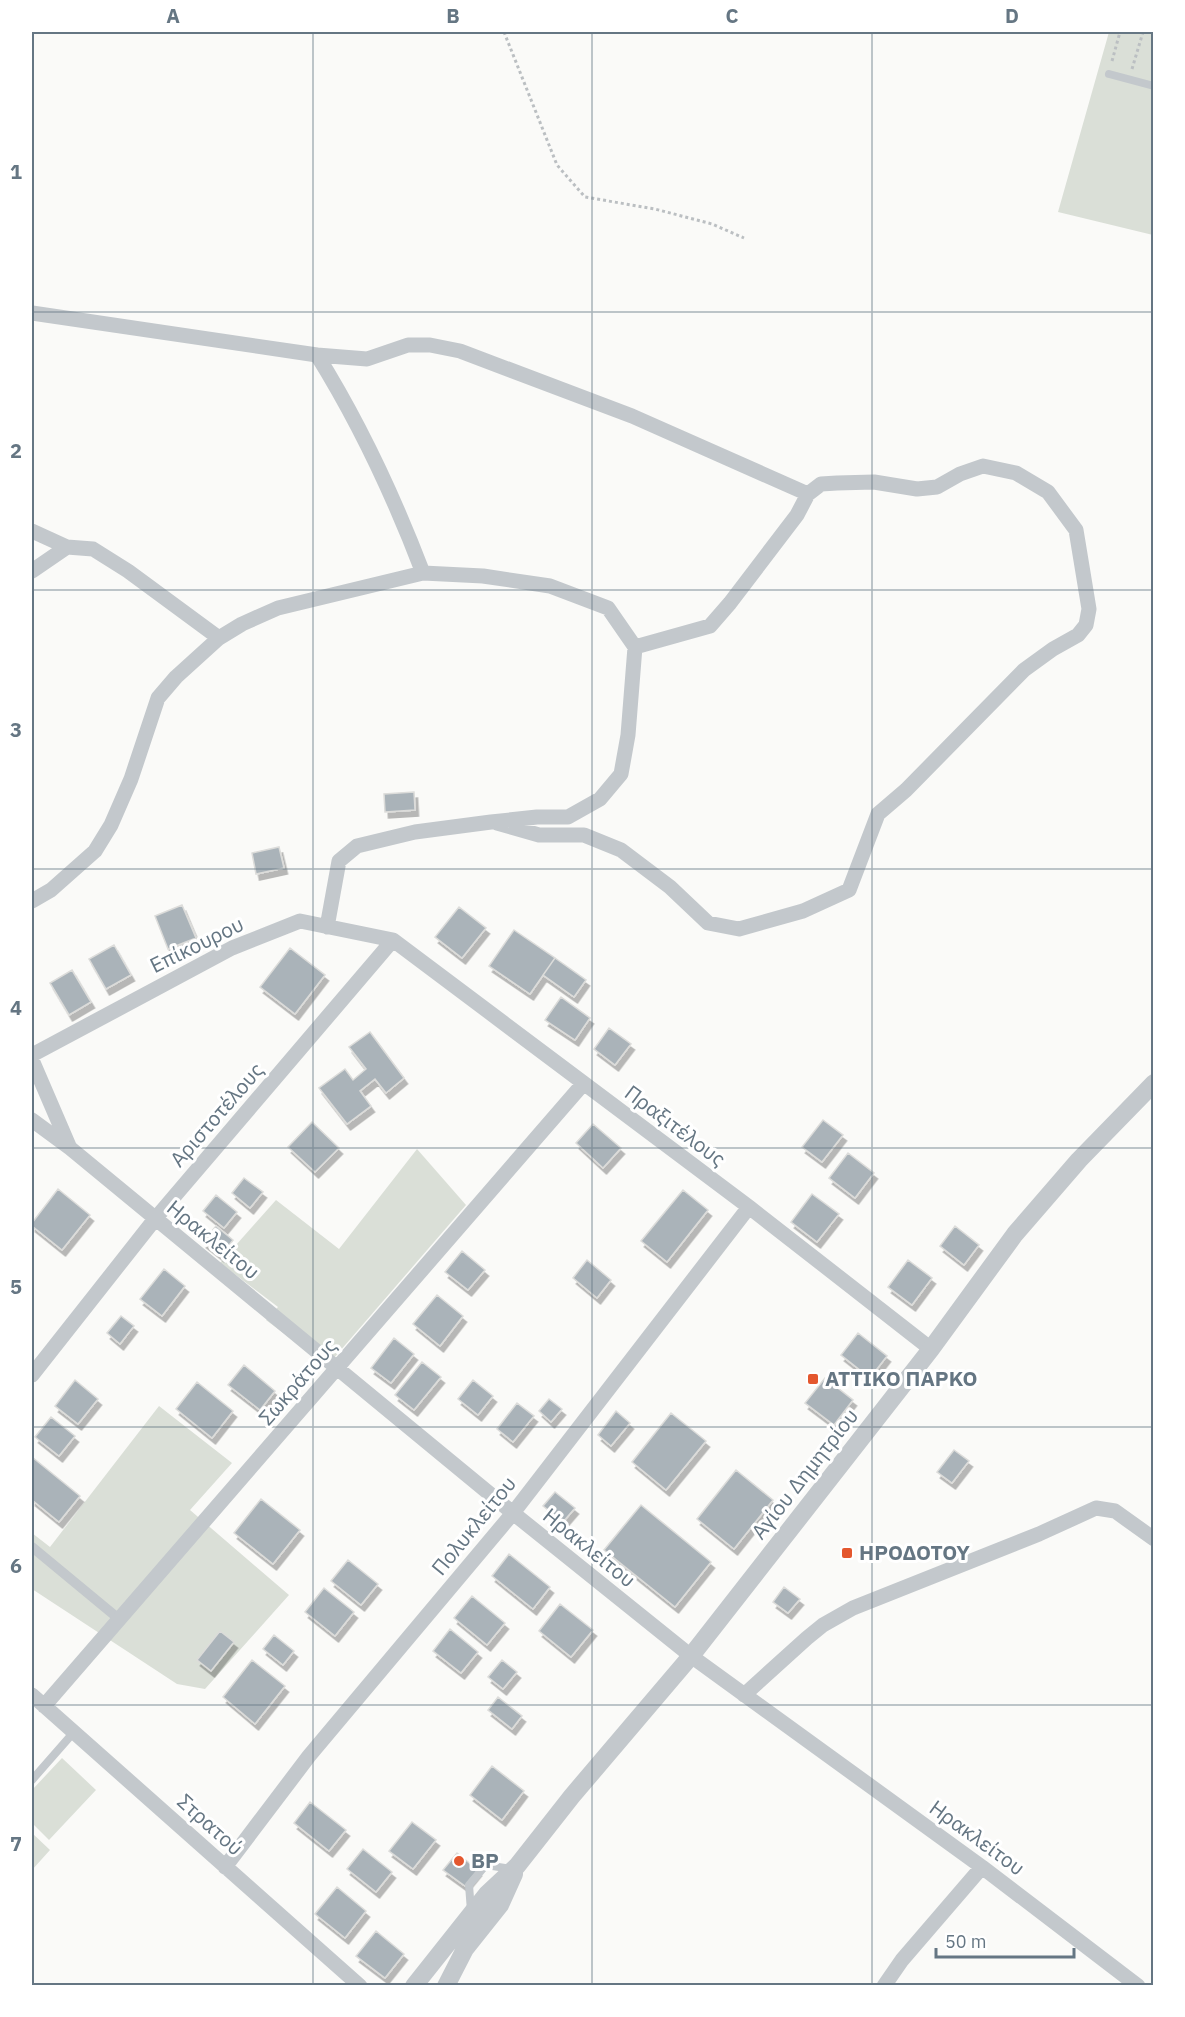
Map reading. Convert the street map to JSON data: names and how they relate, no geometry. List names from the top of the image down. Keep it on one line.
{"streets":{"street":["Επίκουρου","Αριστοτέλους","Πραξιτέλους","Ηρακλείτου","Σωκράτους","Αγίου Δημητρίου","Πολυκλείτου","Στρατού"]},"crossings":[["Επίκουρου","Αριστοτέλους"],["Επίκουρου","Πραξιτέλους"],["Αριστοτέλους","Πραξιτέλους"],["Αριστοτέλους","Ηρακλείτου"],["Πραξιτέλους","Σωκράτους"],["Πραξιτέλους","Αγίου Δημητρίου"],["Πραξιτέλους","Πολυκλείτου"],["Ηρακλείτου","Σωκράτους"],["Ηρακλείτου","Αγίου Δημητρίου"],["Ηρακλείτου","Πολυκλείτου"],["Σωκράτους","Στρατού"],["Πολυκλείτου","Στρατού"]],"places":{"transit":["ΑΤΤΙΚΟ ΠΑΡΚΟ","ΗΡΟΔΟΤΟΥ"],"other":["BP"]},"scale_bar":"50 m","grid":{"columns":["A","B","C","D"],"rows":["1","2","3","4","5","6","7"]}}
